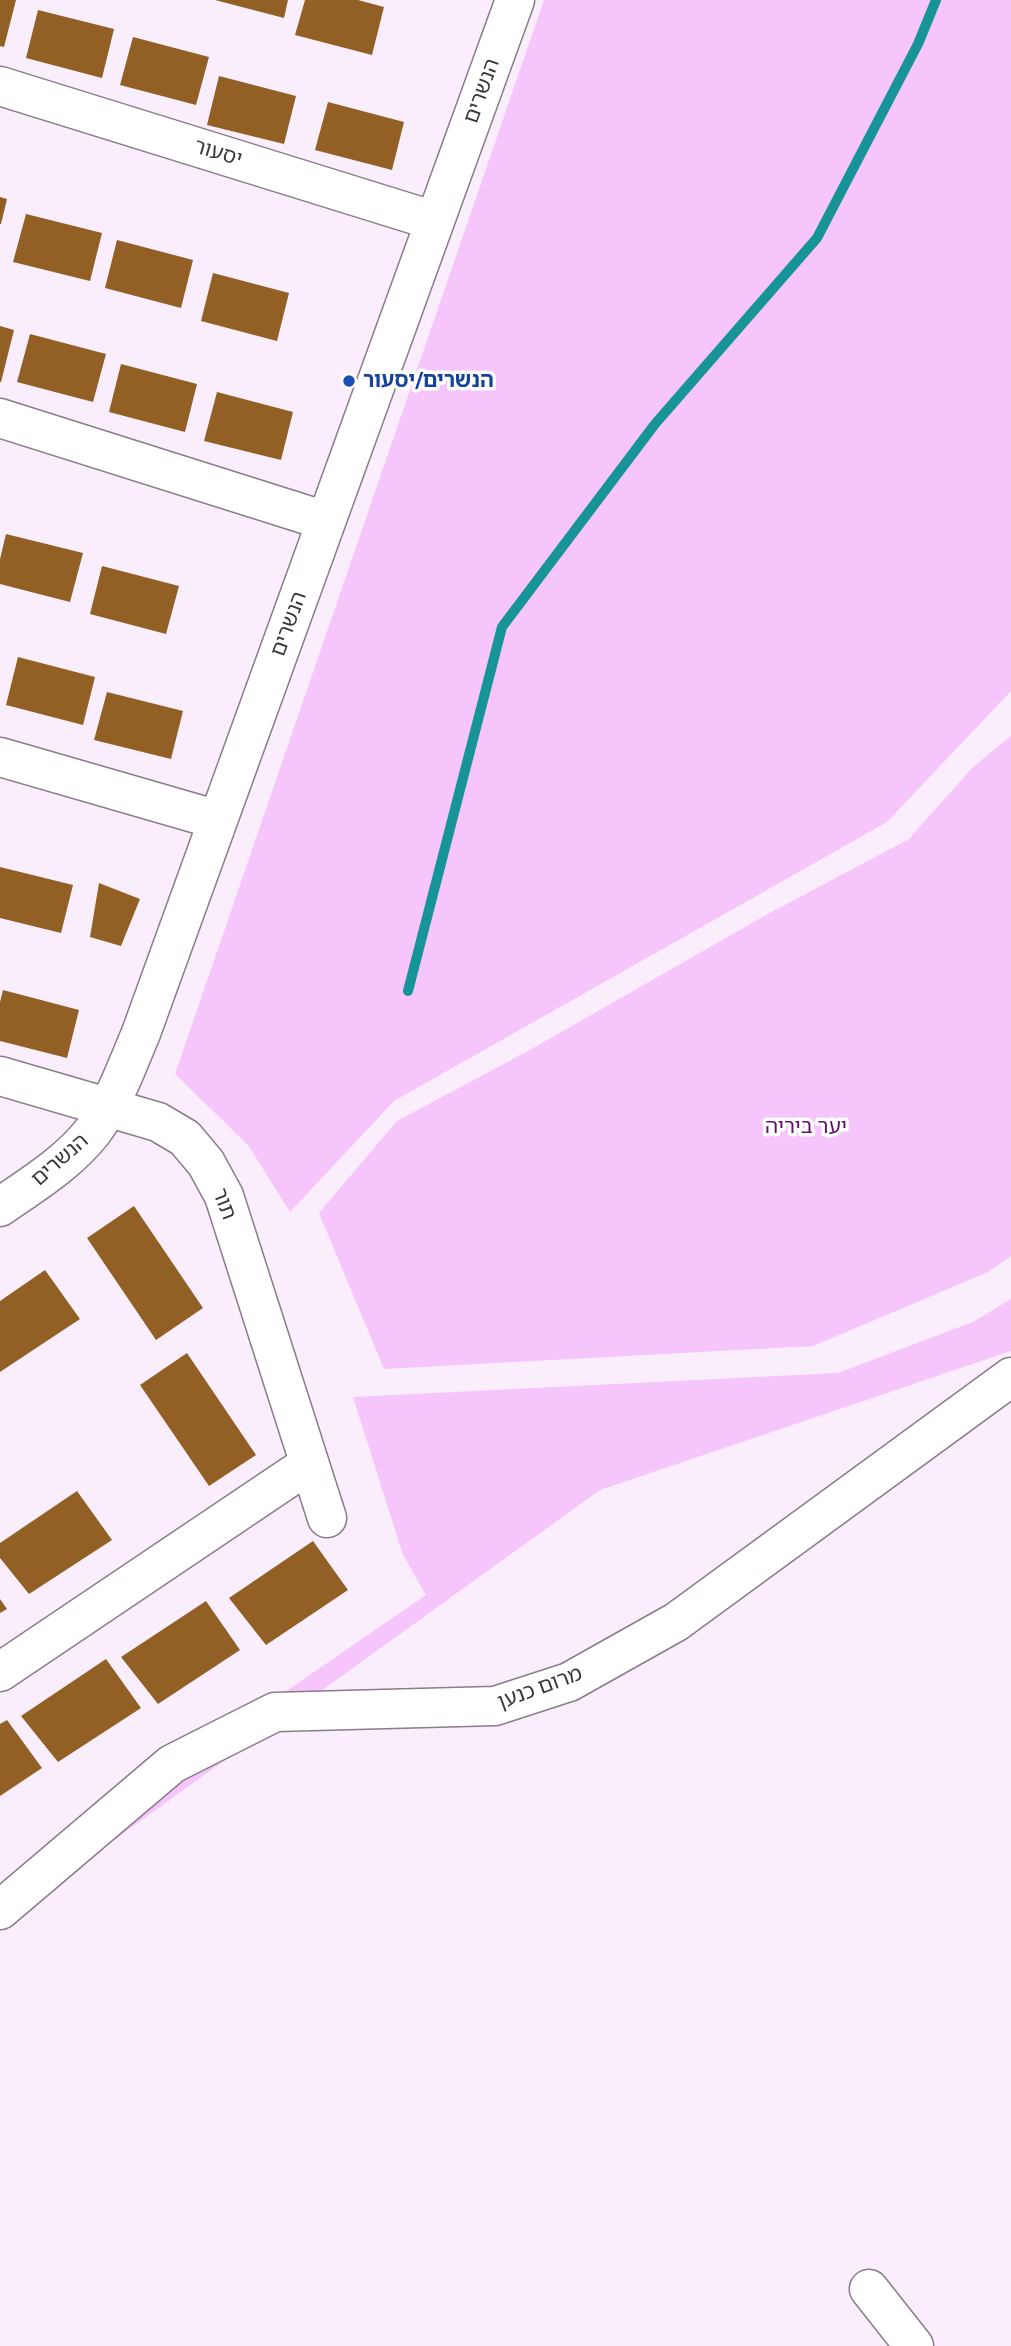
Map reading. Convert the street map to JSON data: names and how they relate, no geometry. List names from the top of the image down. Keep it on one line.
{"streets":{"street":["הנשרים","יסעור","תור","מרום כנען"]},"crossings":[["הנשרים","יסעור"],["הנשרים","תור"]],"parks":["יער ביריה"],"places":["הנשרים/יסעור"]}
